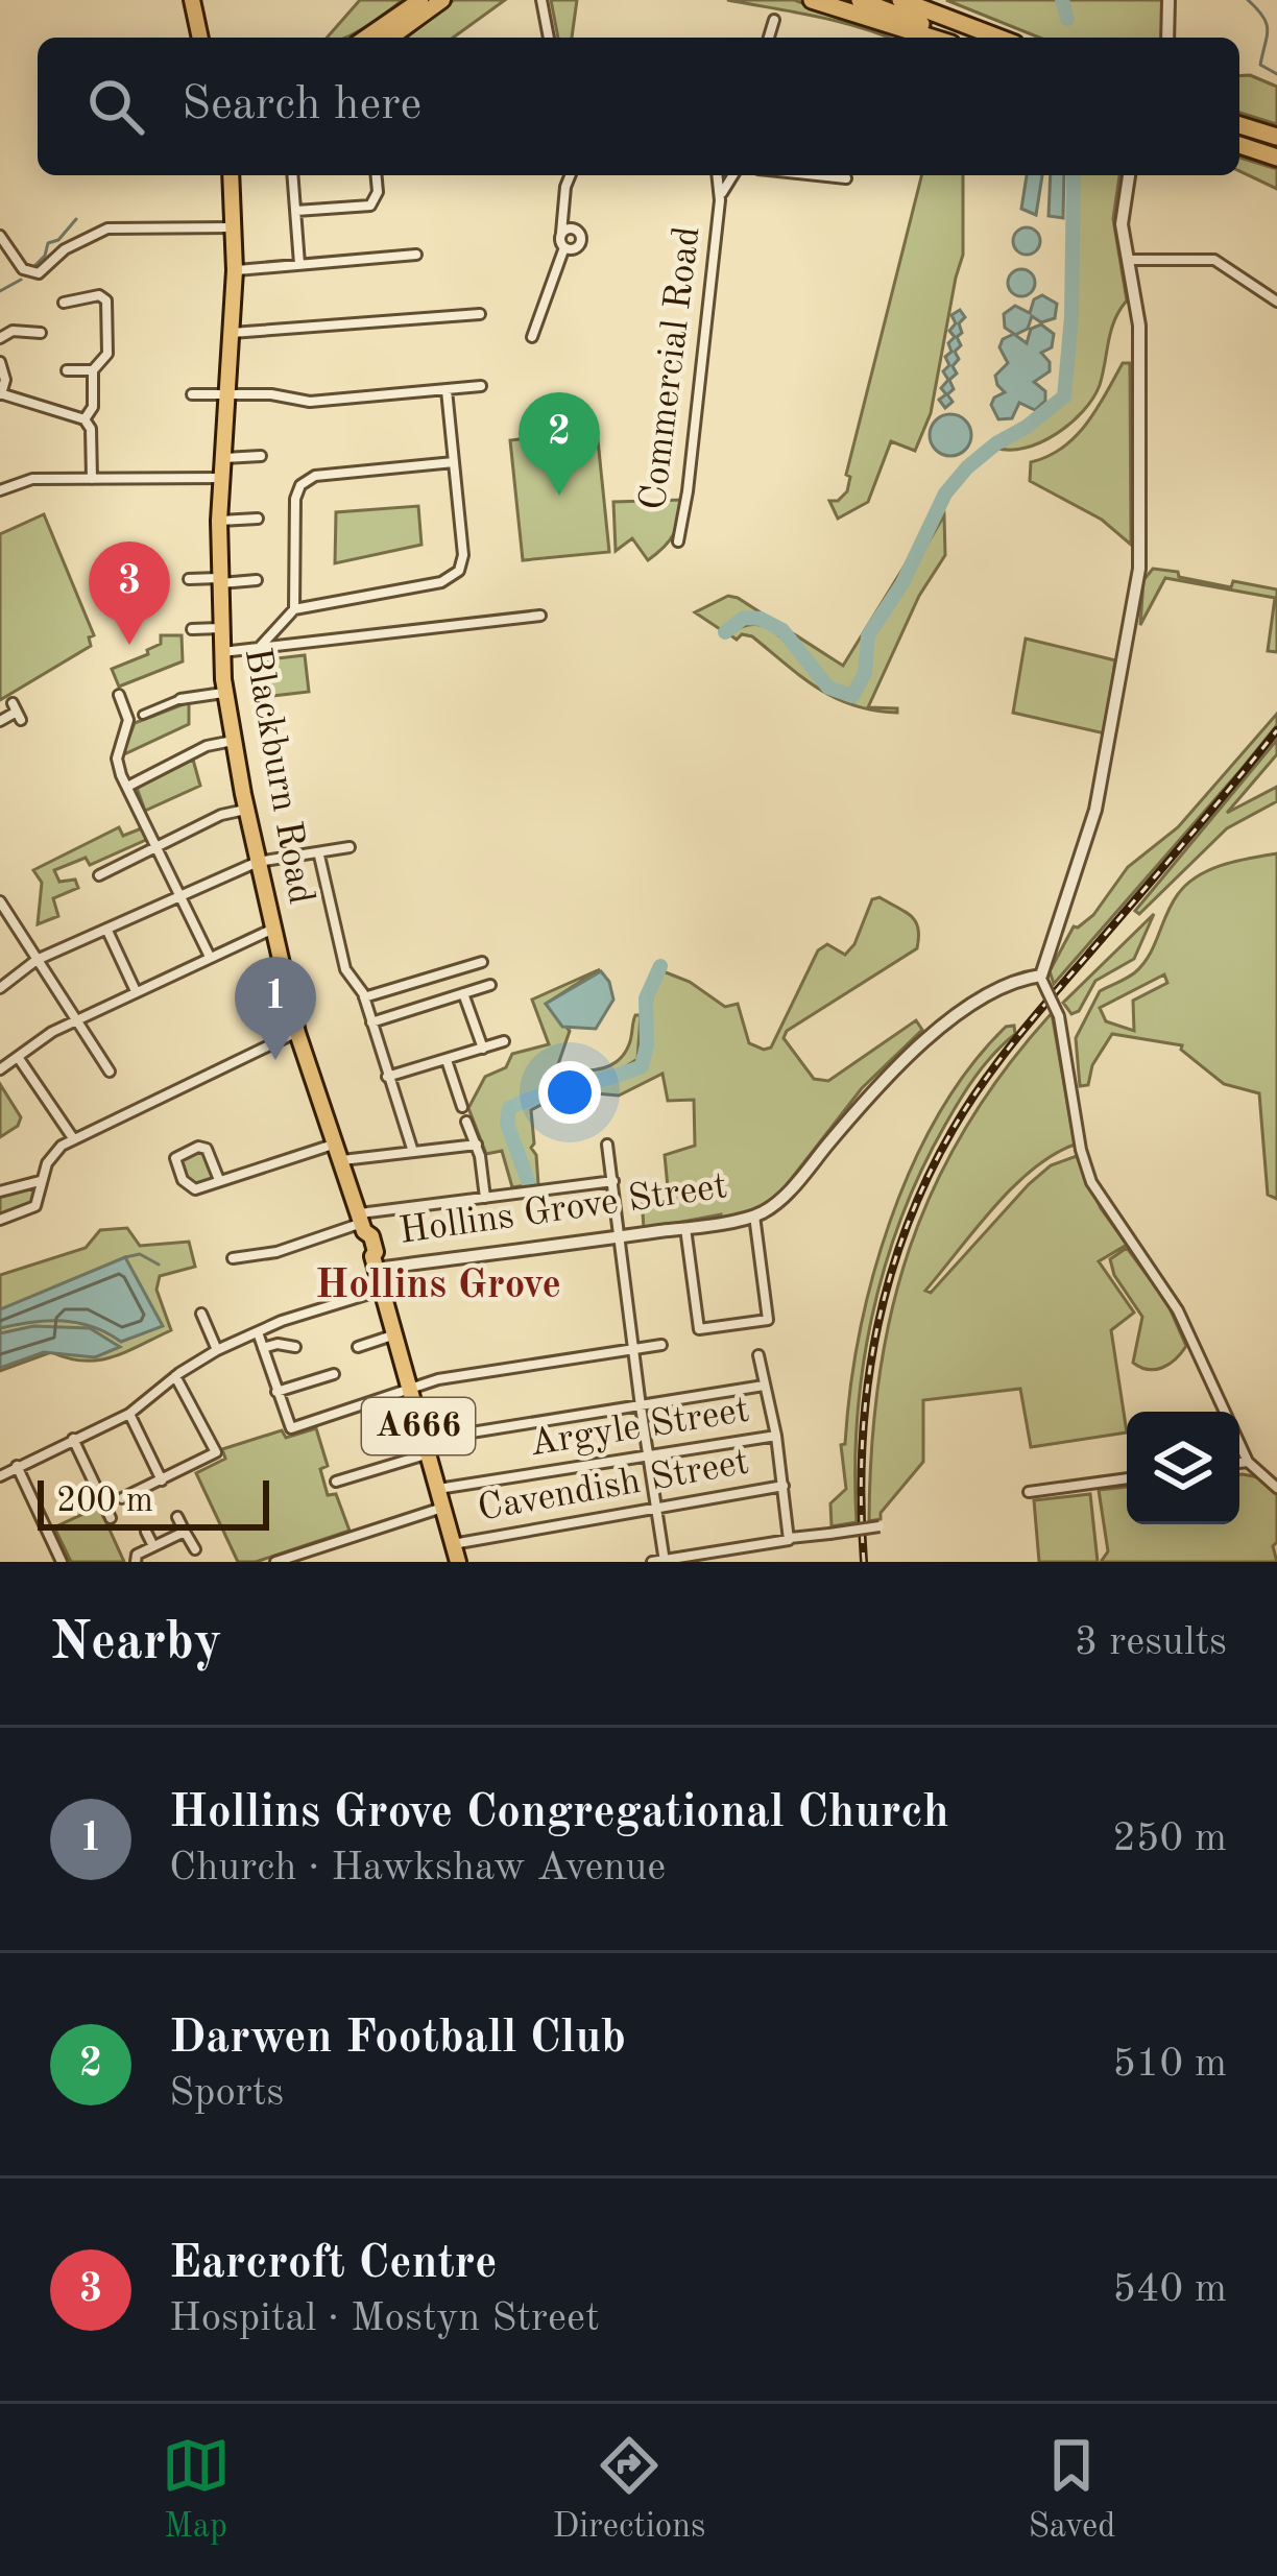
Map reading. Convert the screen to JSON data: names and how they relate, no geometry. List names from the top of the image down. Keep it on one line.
{"streets":{"highway":["Blackburn Road","A666"],"street":["Commercial Road","Hollins Grove Street","Argyle Street","Cavendish Street"]},"crossings":[["Blackburn Road","Hollins Grove Street"],["Blackburn Road","Argyle Street"],["Blackburn Road","Cavendish Street"]],"districts":["Hollins Grove"],"scale_bar":"200 m","page":{"search":"Search here","pins":["2","3","1"],"scale":"200 m","heading":["Nearby","3 results"],"list":[{"mark":"1","name":"Hollins Grove Congregational Church","note":"Church · Hawkshaw Avenue","value":"250 m"},{"mark":"2","name":"Darwen Football Club","note":"Sports","value":"510 m"},{"mark":"3","name":"Earcroft Centre","note":"Hospital · Mostyn Street","value":"540 m"}],"nav":["Map","Directions","Saved"]}}
